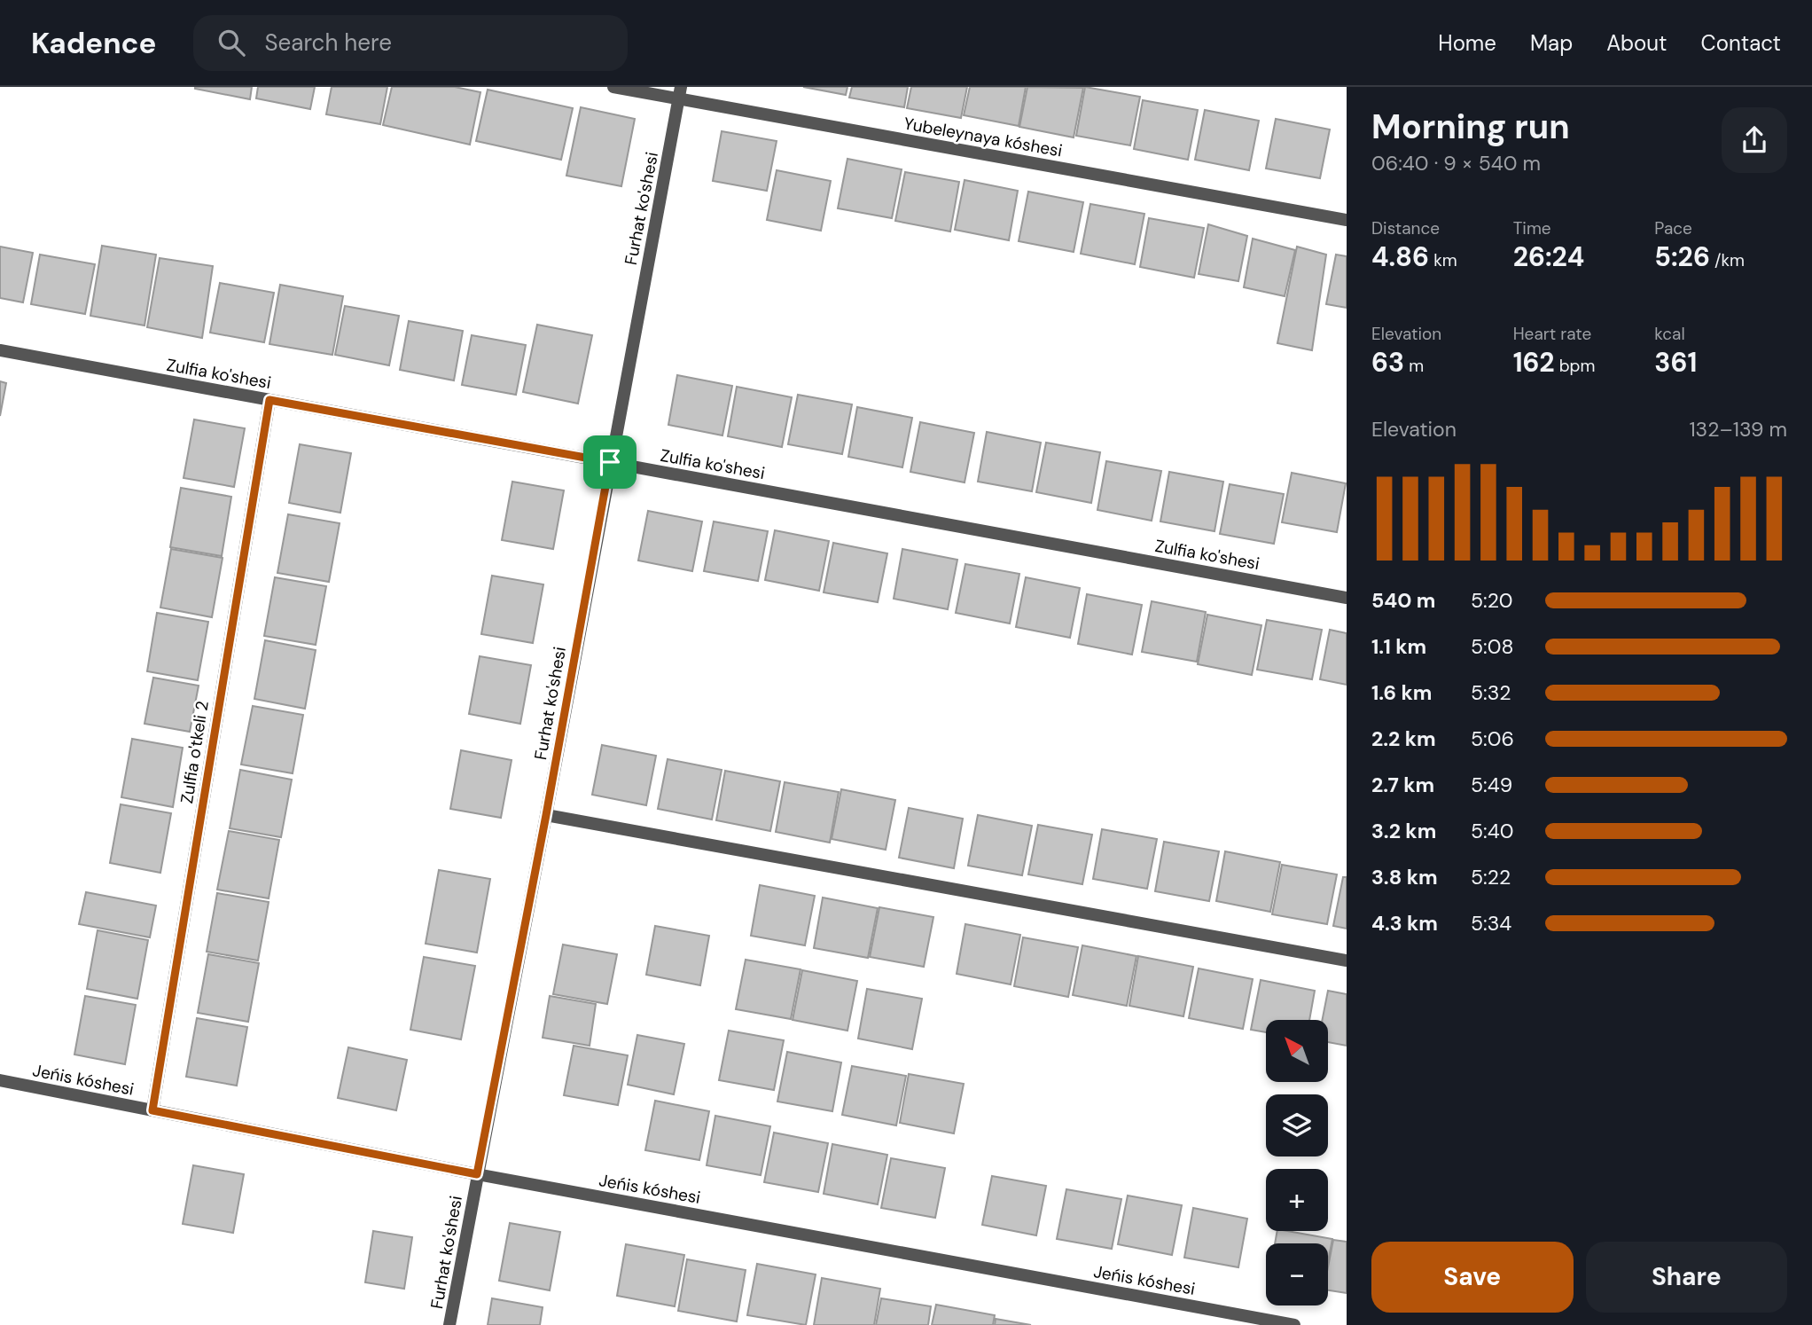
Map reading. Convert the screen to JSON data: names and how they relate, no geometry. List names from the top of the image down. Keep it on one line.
{"streets":{"street":["Yubeleynaya kóshesi","Furhat ko'shesi","Zulfia ko'shesi","Zulfia o'tkeli 2","Jeńis kóshesi"]},"crossings":[["Yubeleynaya kóshesi","Furhat ko'shesi"],["Furhat ko'shesi","Zulfia ko'shesi"],["Furhat ko'shesi","Jeńis kóshesi"],["Zulfia ko'shesi","Zulfia o'tkeli 2"],["Zulfia o'tkeli 2","Jeńis kóshesi"]],"north":"top left","page":{"header":"Kadence","search":"Search here","nav":["Home","Map","About","Contact"],"heading":["Morning run","06:40 · 9 × 540 m"],"stats":[["Distance","4.86 km"],["Time","26:24"],["Pace","5:26 /km"],["Elevation","63 m"],["Heart rate","162 bpm"],["kcal","361"]],"chart":["Elevation","132–139 m"],"list":[{"name":"540 m","note":"5:20"},{"name":"1.1 km","note":"5:08"},{"name":"1.6 km","note":"5:32"},{"name":"2.2 km","note":"5:06"},{"name":"2.7 km","note":"5:49"},{"name":"3.2 km","note":"5:40"},{"name":"3.8 km","note":"5:22"},{"name":"4.3 km","note":"5:34"}],"map_buttons":["+","−"],"buttons":["Save","Share"]}}
